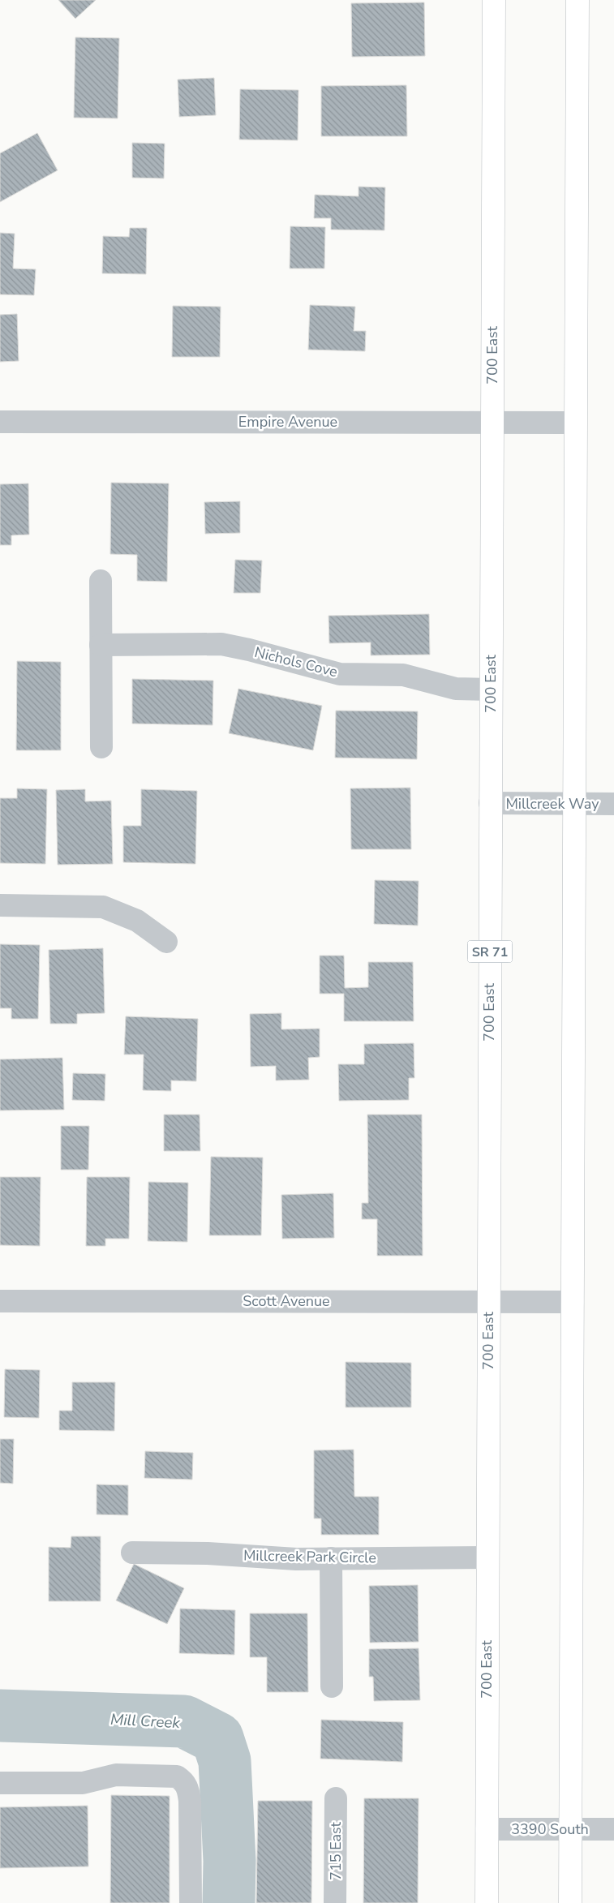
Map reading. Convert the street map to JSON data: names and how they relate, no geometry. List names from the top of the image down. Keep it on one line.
{"streets":{"main road":["700 East","SR 71"],"street":["Empire Avenue","Nichols Cove","Millcreek Way","Scott Avenue","Millcreek Park Circle","3390 South","715 East"]},"crossings":[["700 East","Empire Avenue"],["700 East","Nichols Cove"],["700 East","Millcreek Way"],["700 East","Scott Avenue"],["700 East","Millcreek Park Circle"],["700 East","3390 South"]],"water":["Mill Creek"]}
